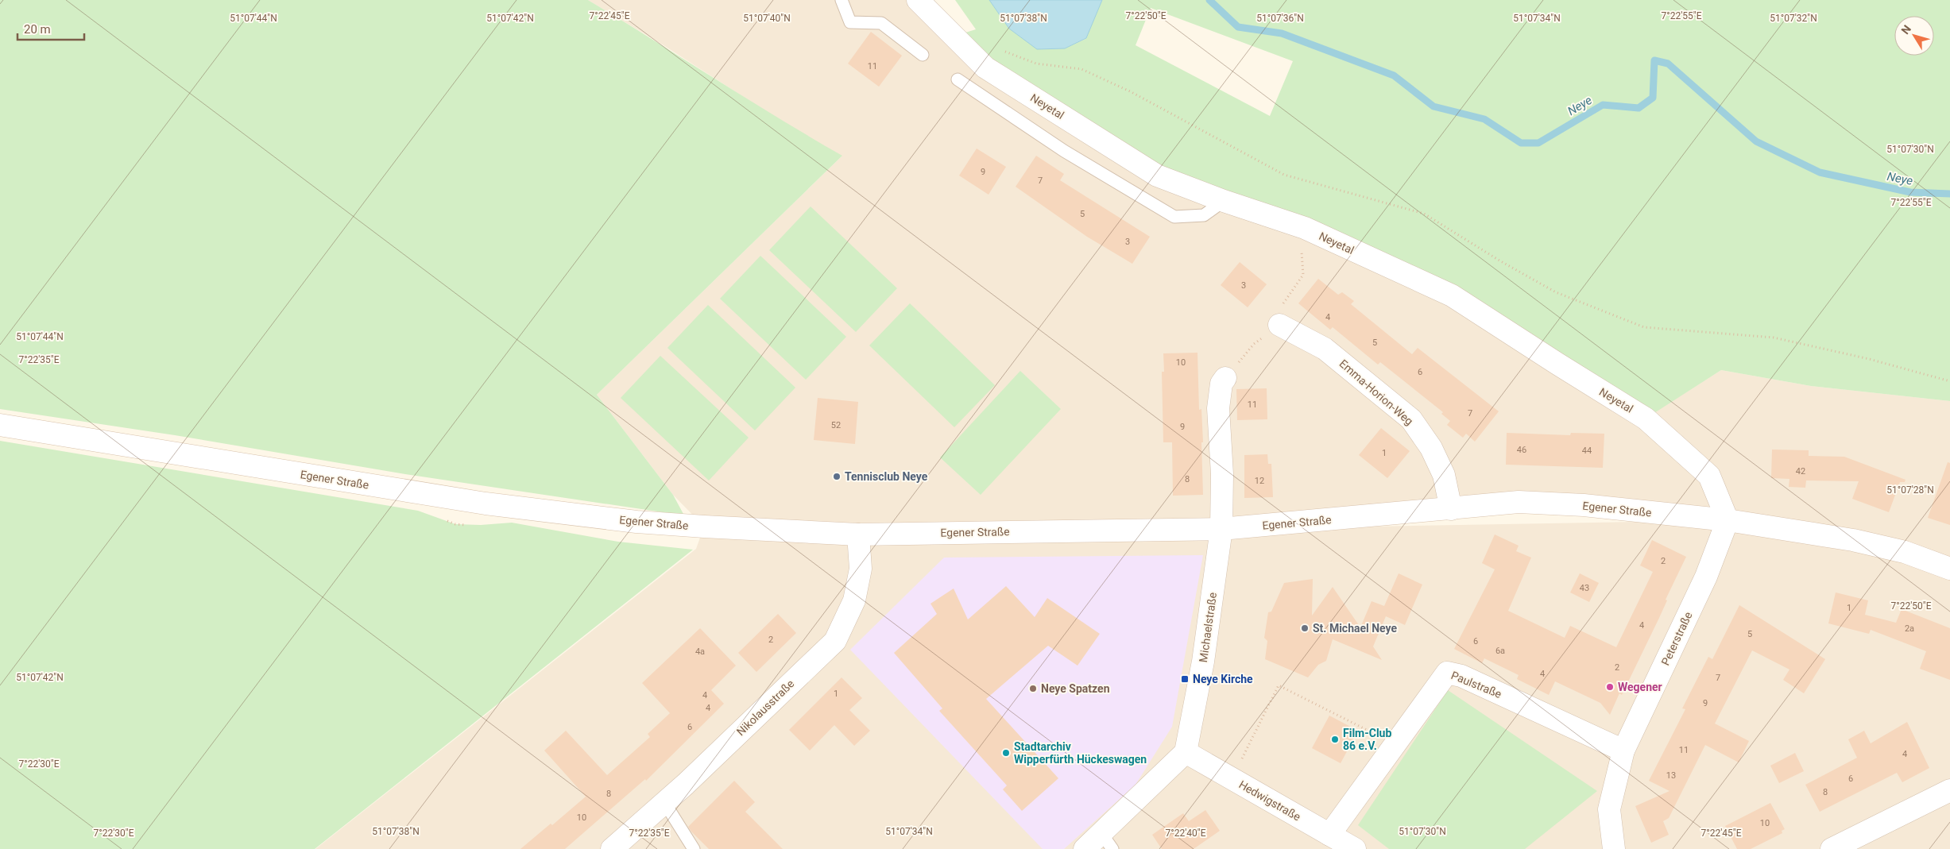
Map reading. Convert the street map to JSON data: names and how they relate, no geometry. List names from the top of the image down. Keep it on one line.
{"streets":{"street":["Neyetal","Emma-Horion-Weg","Egener Straße","Michaelstraße","Peterstraße","Paulstraße","Nikolausstraße","Hedwigstraße"]},"crossings":[["Neyetal","Egener Straße"],["Neyetal","Peterstraße"],["Emma-Horion-Weg","Egener Straße"],["Egener Straße","Michaelstraße"],["Egener Straße","Peterstraße"],["Egener Straße","Nikolausstraße"],["Michaelstraße","Hedwigstraße"],["Peterstraße","Paulstraße"],["Paulstraße","Hedwigstraße"]],"water":["Neye"],"places":{"other":["Tennisclub Neye","St. Michael Neye","Wegener","Neye Spatzen","Film-Club 86 e.V.","Stadtarchiv Wipperfürth Hückeswagen"],"transit":["Neye Kirche"]},"house_numbers":["11","9","7","5","3","3","4","5","10","6","11","7","52","9","46","44","1","42","8","12","2","43","1","4","2a","5","2","6","6a","4a","2","4","7","1","4","9","4","6","11","4","13","6","8","8","10","10"],"scale_bar":"20 m","north":"top left","coordinates":["7°22'45\"E","7°22'50\"E","7°22'55\"E","51°07'44\"N","51°07'42\"N","51°07'40\"N","51°07'38\"N","51°07'36\"N","51°07'34\"N","51°07'32\"N","51°07'30\"N","7°22'35\"E","51°07'28\"N","7°22'30\"E","7°22'40\"E"]}
